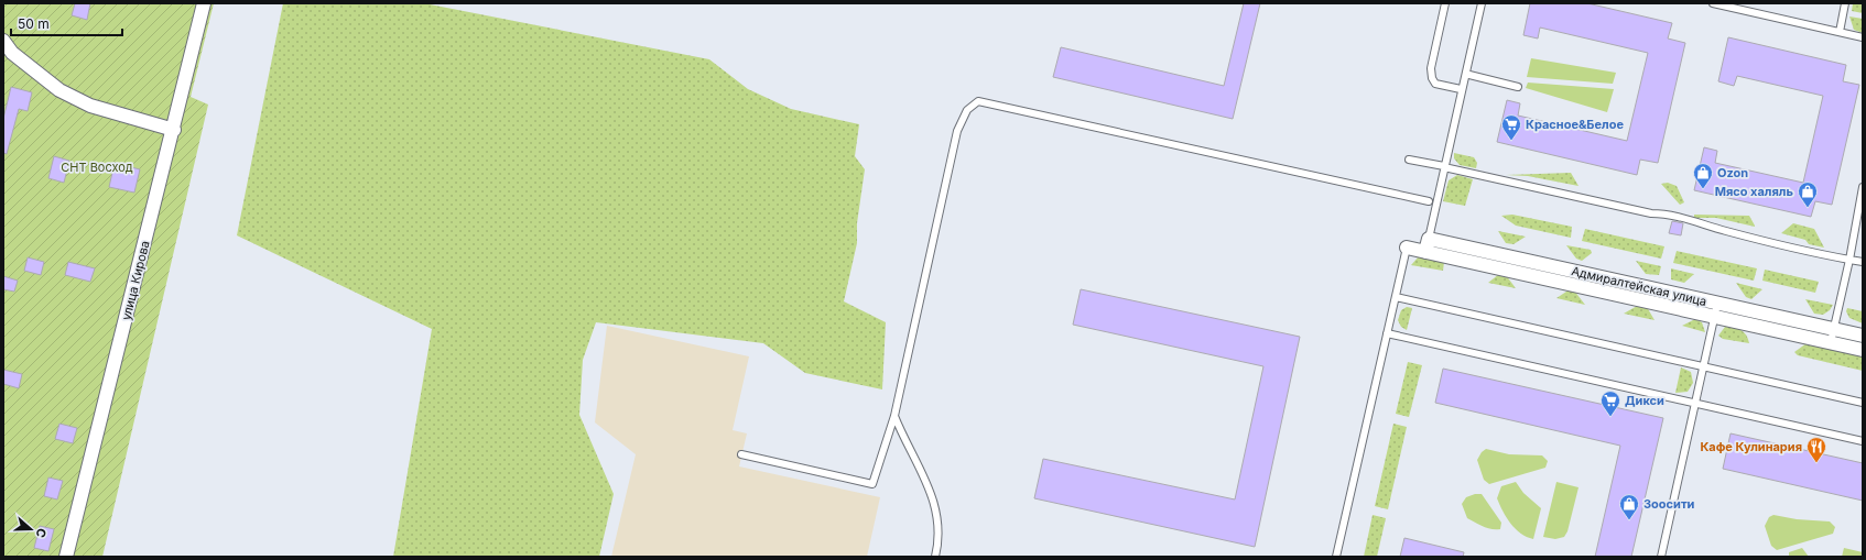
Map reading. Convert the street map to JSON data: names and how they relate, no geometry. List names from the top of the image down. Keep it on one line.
{"streets":{"street":["улица Кирова","Адмиралтейская улица"]},"parks":["СНТ Восход"],"places":{"supermarket":["Красное&Белое","Дикси"],"shop":["Ozon","Мясо халяль","Зоосити"],"restaurant":["Кафе Кулинария"]},"scale_bar":"50 m","north":"right"}
